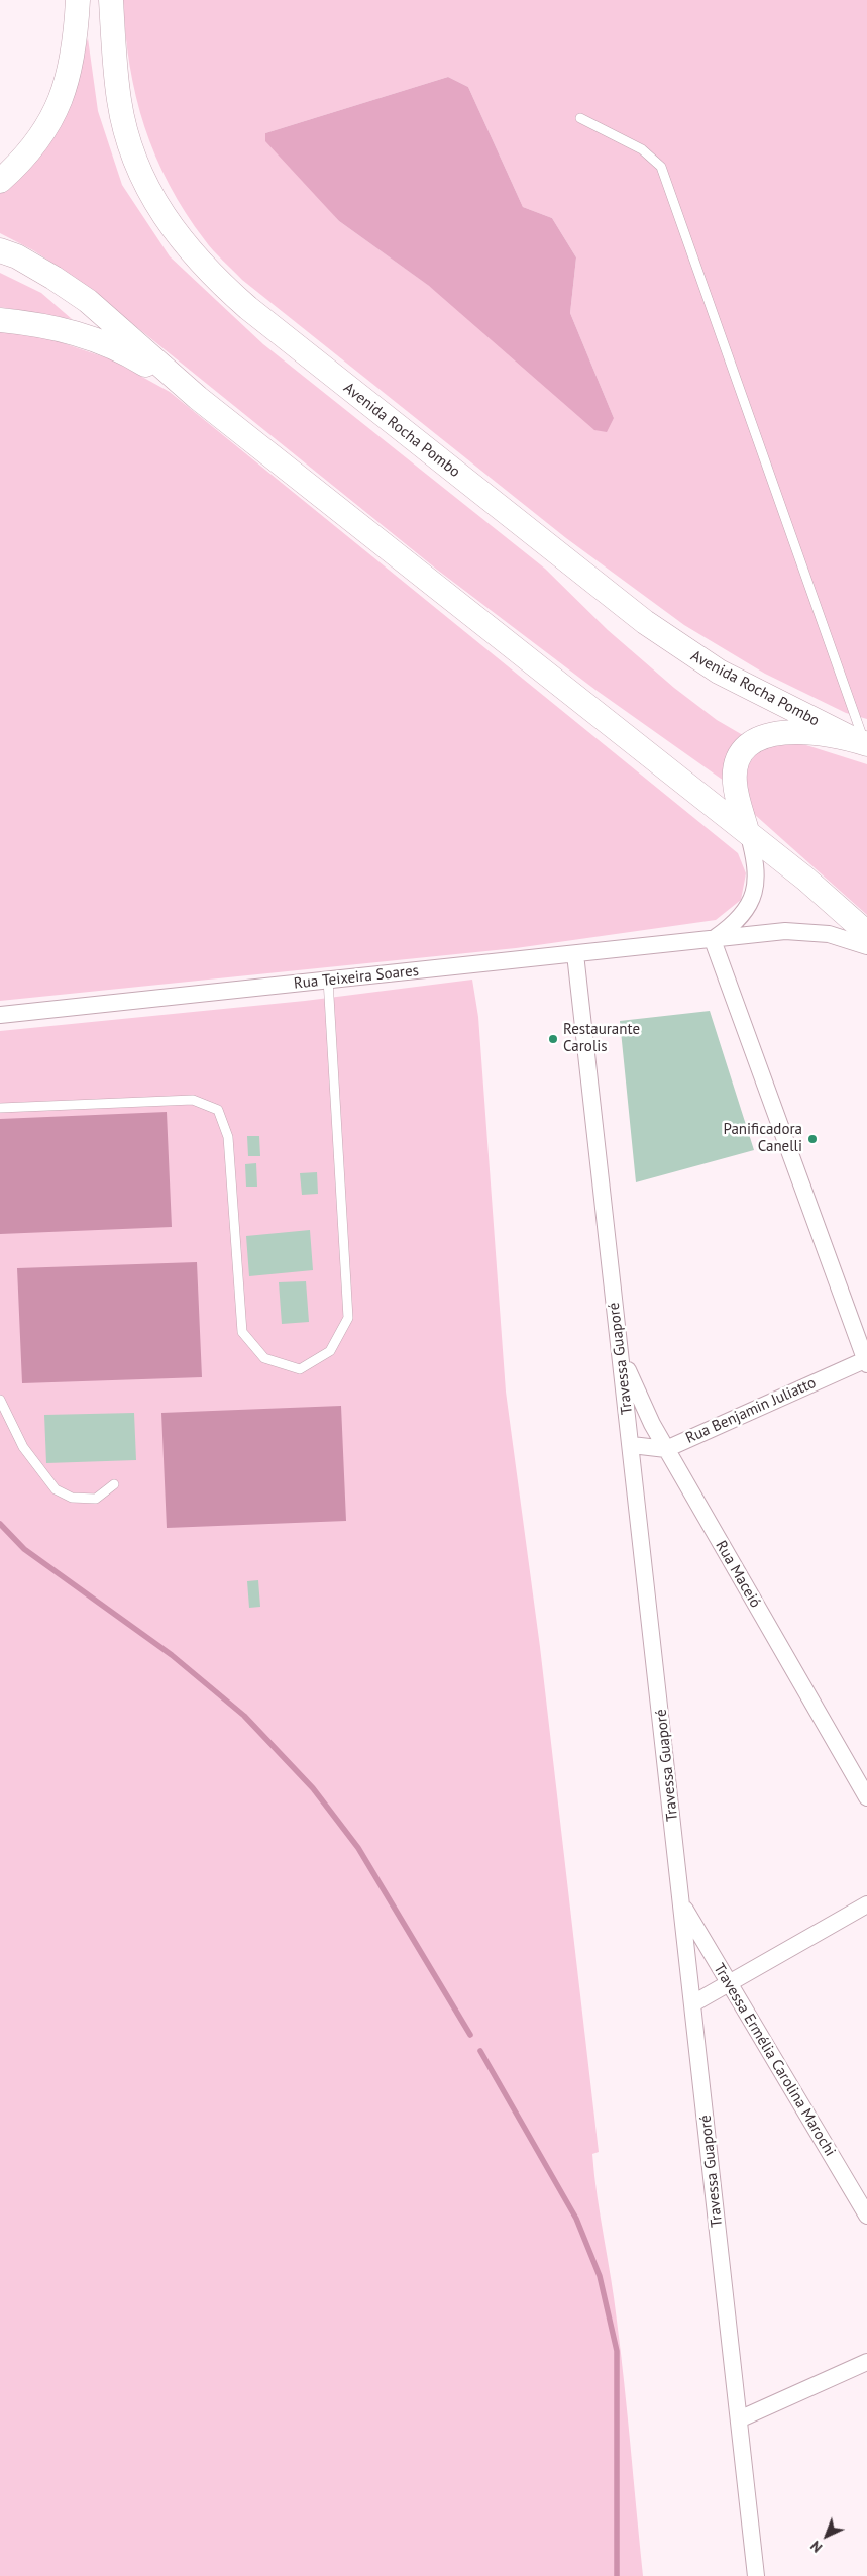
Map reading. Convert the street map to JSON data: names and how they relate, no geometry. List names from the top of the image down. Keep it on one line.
{"streets":{"main road":["Avenida Rocha Pombo"],"street":["Rua Teixeira Soares","Travessa Guaporé","Rua Benjamin Juliatto","Rua Maceió","Travessa Ermélia Carolina Marochi"]},"crossings":[["Rua Teixeira Soares","Travessa Guaporé"],["Travessa Guaporé","Rua Benjamin Juliatto"],["Travessa Guaporé","Rua Maceió"],["Travessa Guaporé","Travessa Ermélia Carolina Marochi"],["Rua Benjamin Juliatto","Rua Maceió"]],"places":["Restaurante Carolis","Panificadora Canelli"],"north":"bottom left"}
